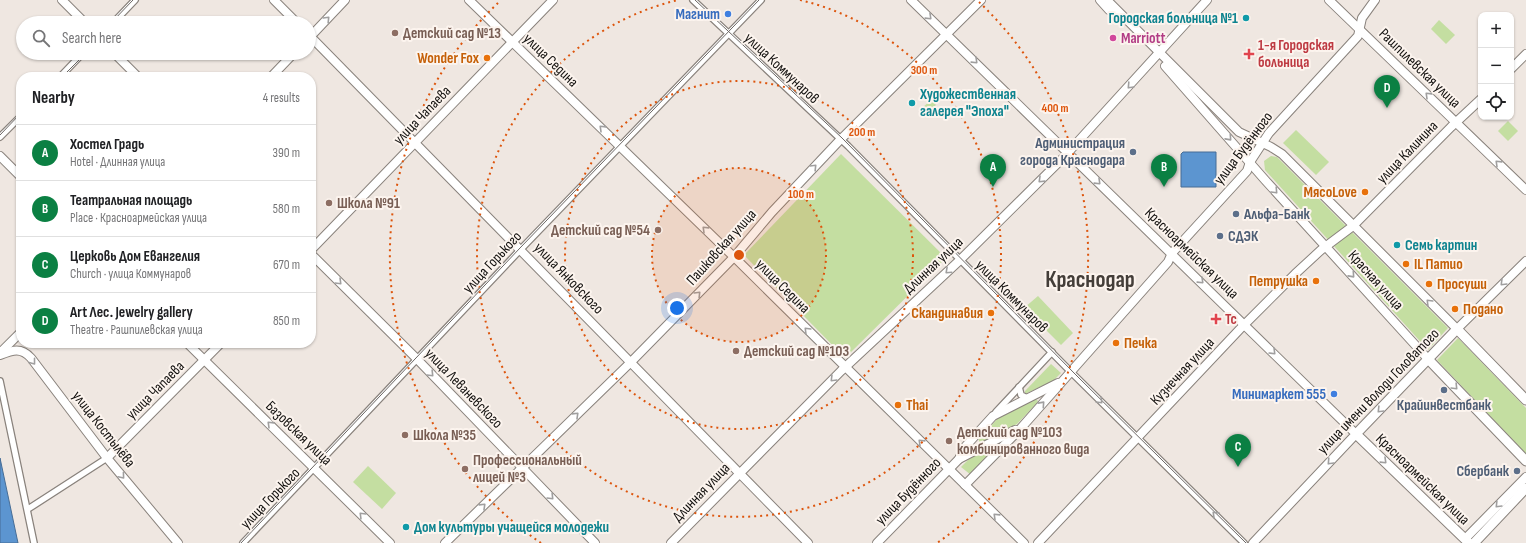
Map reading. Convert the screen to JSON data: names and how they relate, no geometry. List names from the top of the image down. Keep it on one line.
{"streets":{"main road":["Красноармейская улица","Красная улица","улица имени Володи Головатого"],"street":["улица Седина","улица Коммунаров","Рашпилевская улица","улица Чапаева","улица Будённого","улица Калинина","Пашковская улица","улица Горького","Длинная улица","улица Янковского","Кузнечная улица","улица Леваневского","улица Костылёва","Базовская улица"]},"crossings":[["улица Седина","улица Чапаева"],["улица Седина","улица Будённого"],["улица Седина","Пашковская улица"],["улица Седина","улица Горького"],["улица Седина","Длинная улица"],["улица Коммунаров","улица Будённого"],["улица Коммунаров","Пашковская улица"],["улица Коммунаров","улица Горького"],["улица Коммунаров","Длинная улица"],["улица Коммунаров","Кузнечная улица"],["Рашпилевская улица","улица Будённого"],["Рашпилевская улица","улица Калинина"],["улица Чапаева","улица Янковского"],["улица Чапаева","улица Костылёва"],["улица Чапаева","Базовская улица"],["улица Будённого","Красноармейская улица"],["улица Будённого","Красная улица"],["улица Калинина","Красная улица"],["улица Калинина","Кузнечная улица"],["Пашковская улица","Красноармейская улица"],["Пашковская улица","улица Янковского"],["Пашковская улица","улица Леваневского"],["Красноармейская улица","Длинная улица"],["Красноармейская улица","Кузнечная улица"],["Красноармейская улица","улица имени Володи Головатого"],["улица Горького","улица Янковского"],["улица Горького","улица Леваневского"],["улица Горького","Базовская улица"],["Длинная улица","улица Янковского"],["Длинная улица","Красная улица"],["Красная улица","Кузнечная улица"],["Красная улица","улица имени Володи Головатого"]],"one_way":["улица Седина","Рашпилевская улица","Пашковская улица","Красноармейская улица","Длинная улица","улица Леваневского","улица имени Володи Головатого","улица Костылёва","Базовская улица"],"districts":["Краснодар"],"places":{"other":["Магнит","Городская больница №1","Детский сад №13","Marriott","Wonder Fox","Художественная галерея \"Эпоха\"","Администрация города Краснодара","МясоLove","Школа №91","Альфа-Банк","Детский сад №54","СДЭК","Семь картин","IL Патио","Петрушка","Просуши","Подано","Скандинавия","Печка","Детский сад №103","Крайинвестбанк","Минимаркет 555","Thai","Школа №35","Детский сад №103 комбинированного вида","Профессиональный лицей №3","Сбербанк","Дом культуры учащейся молодежи"],"health":["1-я Городская больница","Тс"]},"page":{"map_buttons":["+","−"],"search":"Search here","heading":["Nearby","4 results"],"pins":["D","A","B","C"],"list":[{"mark":"A","name":"Хостел Градь","note":"Hotel · Длинная улица","value":"390 m"},{"mark":"B","name":"Театральная площадь","note":"Place · Красноармейская улица","value":"580 m"},{"mark":"C","name":"Церковь Дом Евангелия","note":"Church · улица Коммунаров","value":"670 m"},{"mark":"D","name":"Art Лес. Jewelry gallery","note":"Theatre · Рашпилевская улица","value":"850 m"}]},"rings":["300 m","400 m","200 m","100 m"]}
